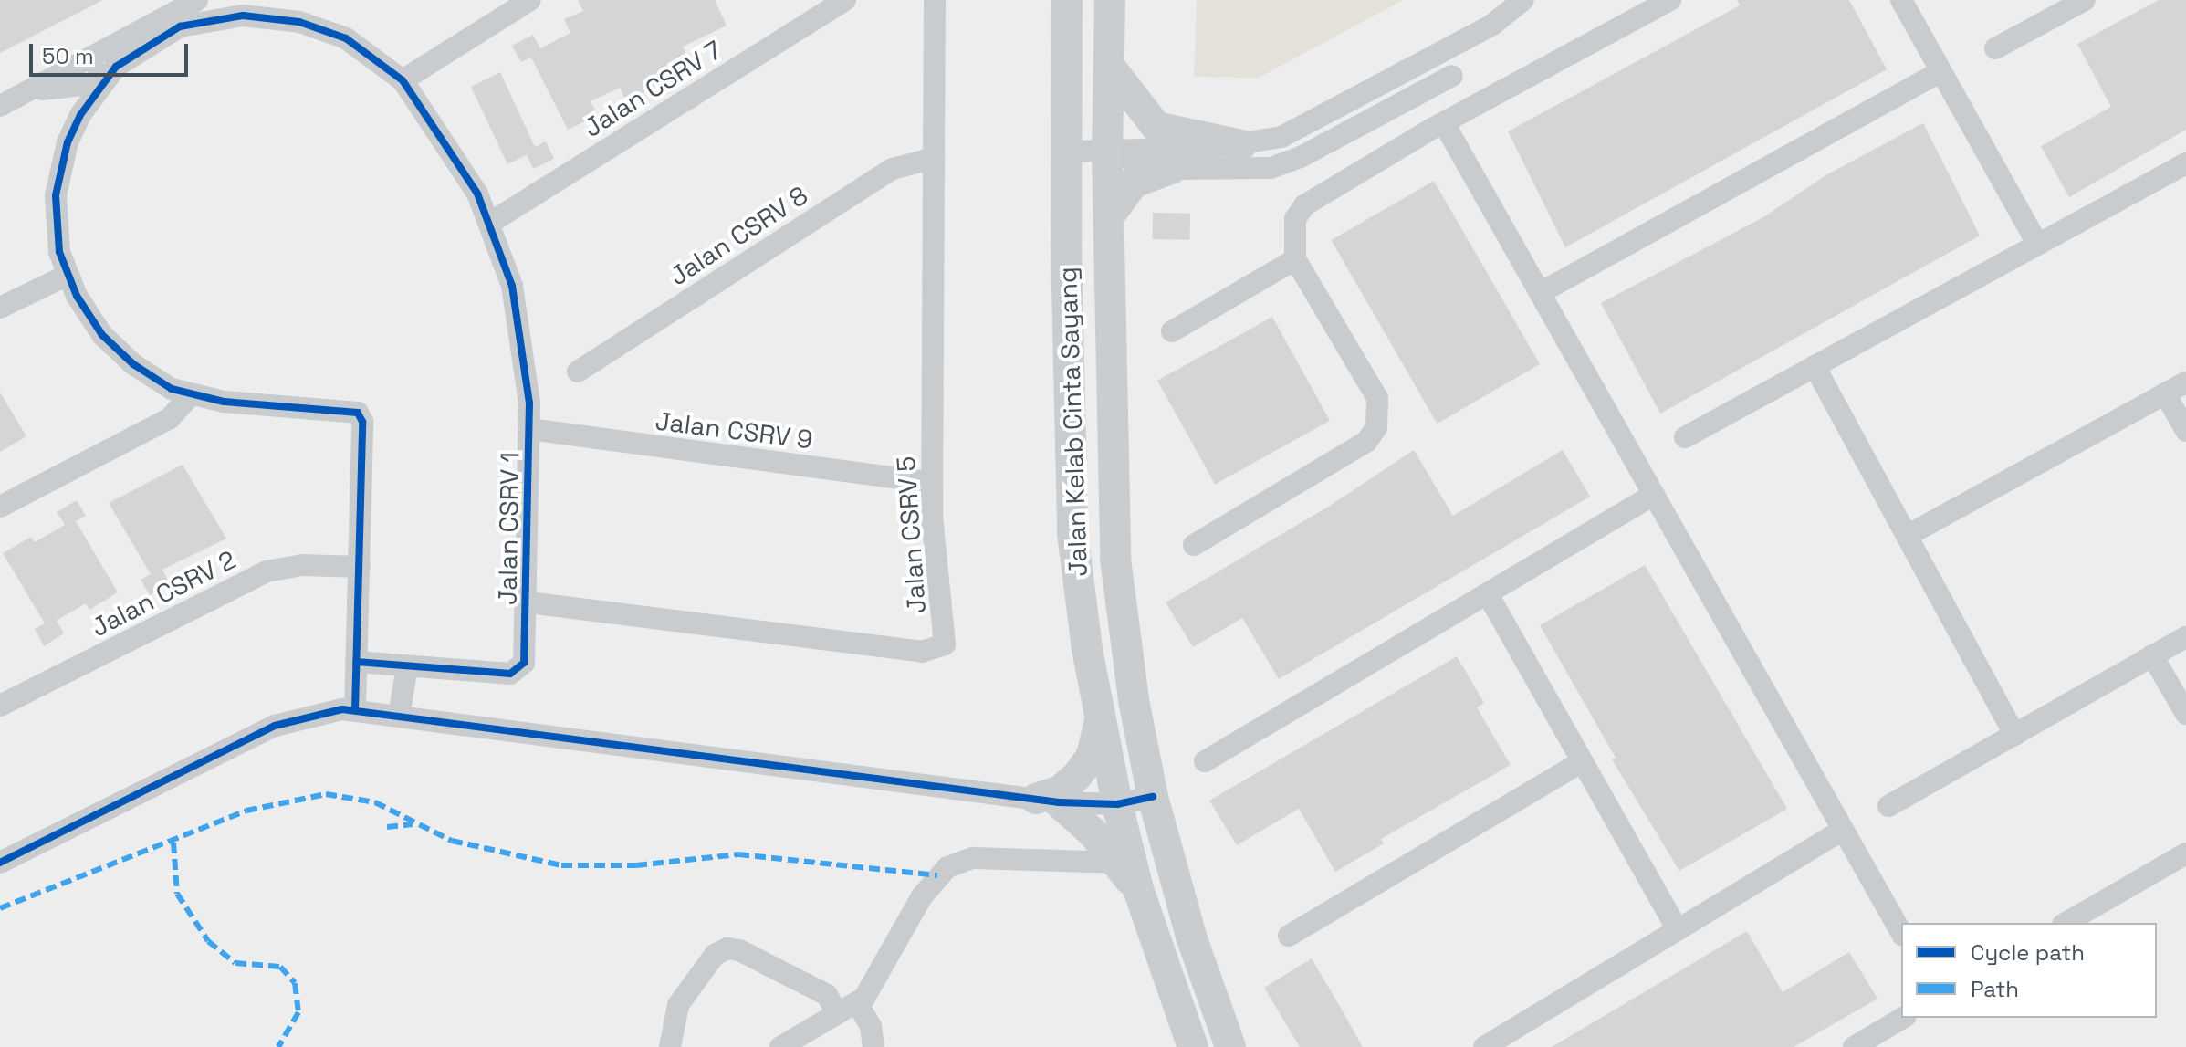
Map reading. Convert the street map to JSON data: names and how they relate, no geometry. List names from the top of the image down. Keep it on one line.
{"streets":{"main road":["Jalan Kelab Cinta Sayang"],"street":["Jalan CSRV 7","Jalan CSRV 8","Jalan CSRV 9","Jalan CSRV 1","Jalan CSRV 5","Jalan CSRV 2"]},"crossings":[["Jalan CSRV 7","Jalan CSRV 1"],["Jalan CSRV 8","Jalan CSRV 5"],["Jalan CSRV 9","Jalan CSRV 1"],["Jalan CSRV 9","Jalan CSRV 5"],["Jalan CSRV 1","Jalan CSRV 5"],["Jalan CSRV 1","Jalan CSRV 2"]],"legend":["Cycle path","Path"],"scale_bar":"50 m"}
